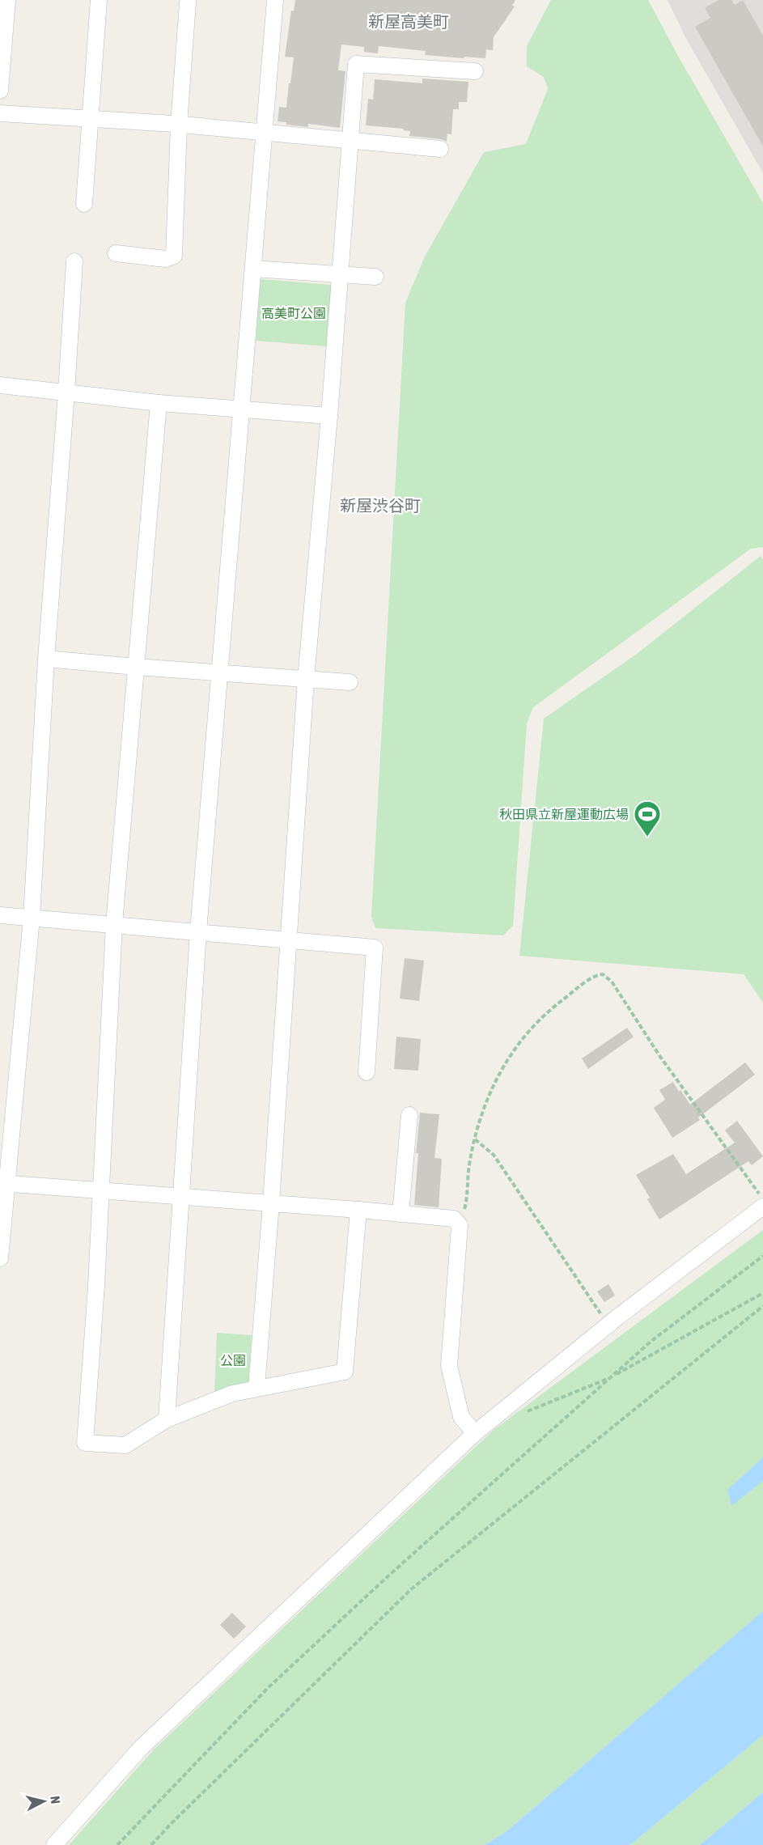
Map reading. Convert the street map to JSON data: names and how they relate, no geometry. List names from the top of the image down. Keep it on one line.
{"districts":["新屋高美町","新屋渋谷町"],"parks":["高美町公園","公園"],"places":{"sports":["秋田県立新屋運動広場"]},"north":"right"}
